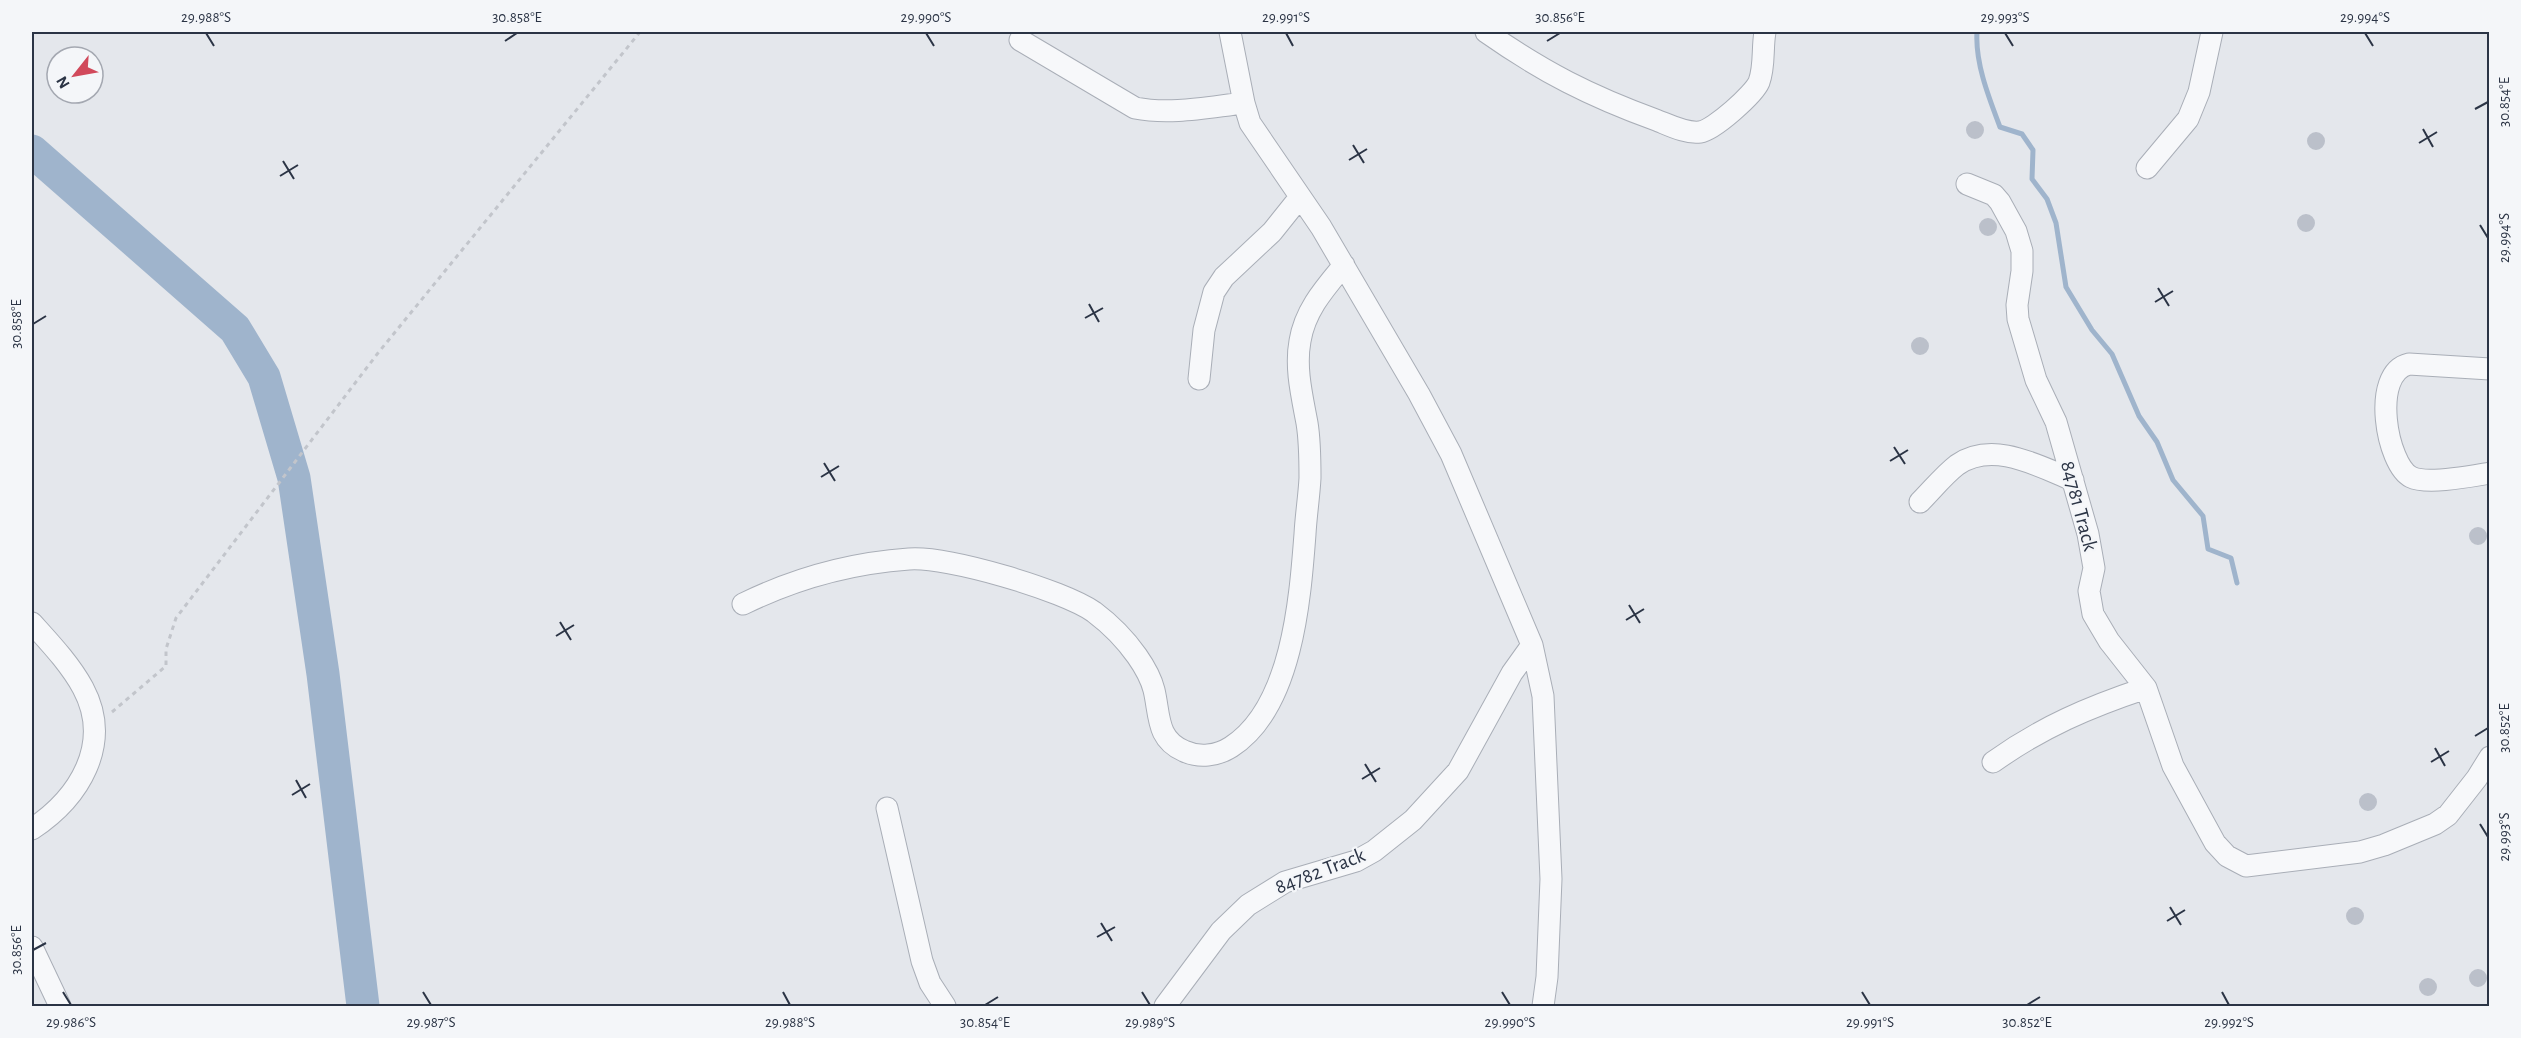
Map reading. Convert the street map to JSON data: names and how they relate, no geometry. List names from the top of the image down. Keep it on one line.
{"streets":{"street":["84781 Track","84782 Track"]},"north":"bottom left","coordinates":["29.988°S","30.858°E","29.990°S","29.991°S","30.856°E","29.993°S","29.994°S","30.854°E","30.852°E","29.986°S","29.987°S","29.989°S","29.992°S"]}
